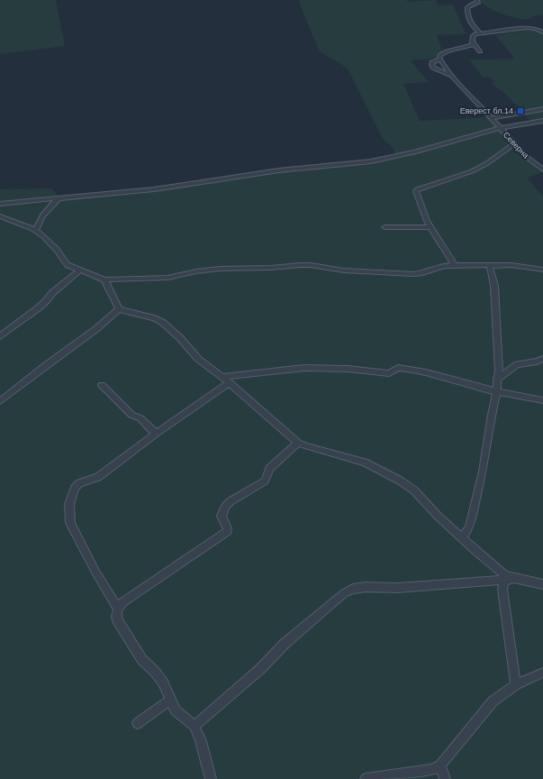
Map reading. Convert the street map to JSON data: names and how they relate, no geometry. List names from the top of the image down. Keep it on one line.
{"streets":{"street":["Северна"]},"places":{"transit":["Еверест бл.14"]}}
